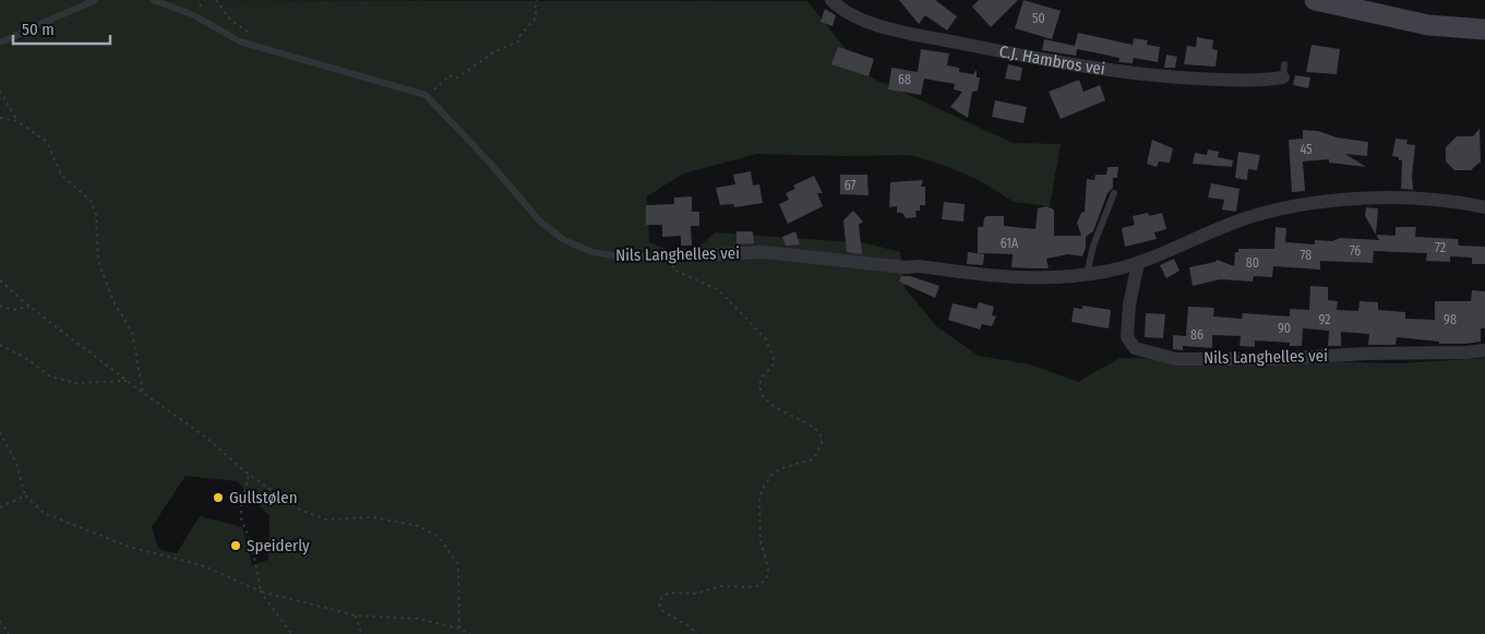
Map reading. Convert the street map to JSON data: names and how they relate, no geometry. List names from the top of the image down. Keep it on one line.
{"streets":{"street":["C.J. Hambros vei","Nils Langhelles vei"]},"places":["Gullstølen","Speiderly"],"house_numbers":["50","68","45","67","61A","72","76","78","80","92","98","90","86"],"scale_bar":"50 m"}
